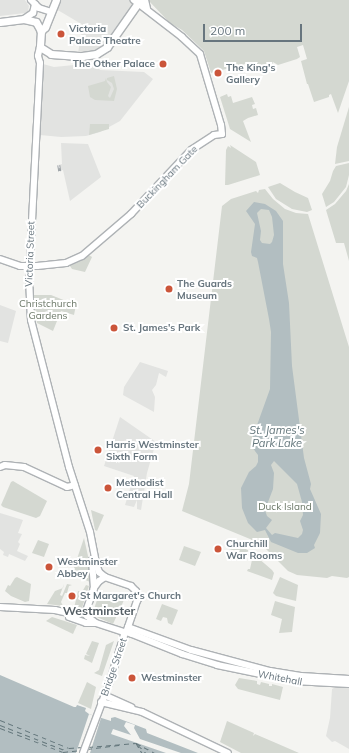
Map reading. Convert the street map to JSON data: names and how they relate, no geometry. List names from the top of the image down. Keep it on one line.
{"streets":{"highway":["Victoria Street"],"main road":["Buckingham Gate","Bridge Street","Whitehall"]},"crossings":[["Buckingham Gate","Victoria Street"],["Bridge Street","Whitehall"]],"districts":["Westminster"],"water":["St. James's Park Lake"],"parks":["Christchurch Gardens","Duck Island"],"places":["Victoria Palace Theatre","The Other Palace","The King's Gallery","The Guards Museum","St. James's Park","Harris Westminster Sixth Form","Methodist Central Hall","Churchill War Rooms","Westminster Abbey","St Margaret's Church","Westminster"],"scale_bar":"200 m"}
